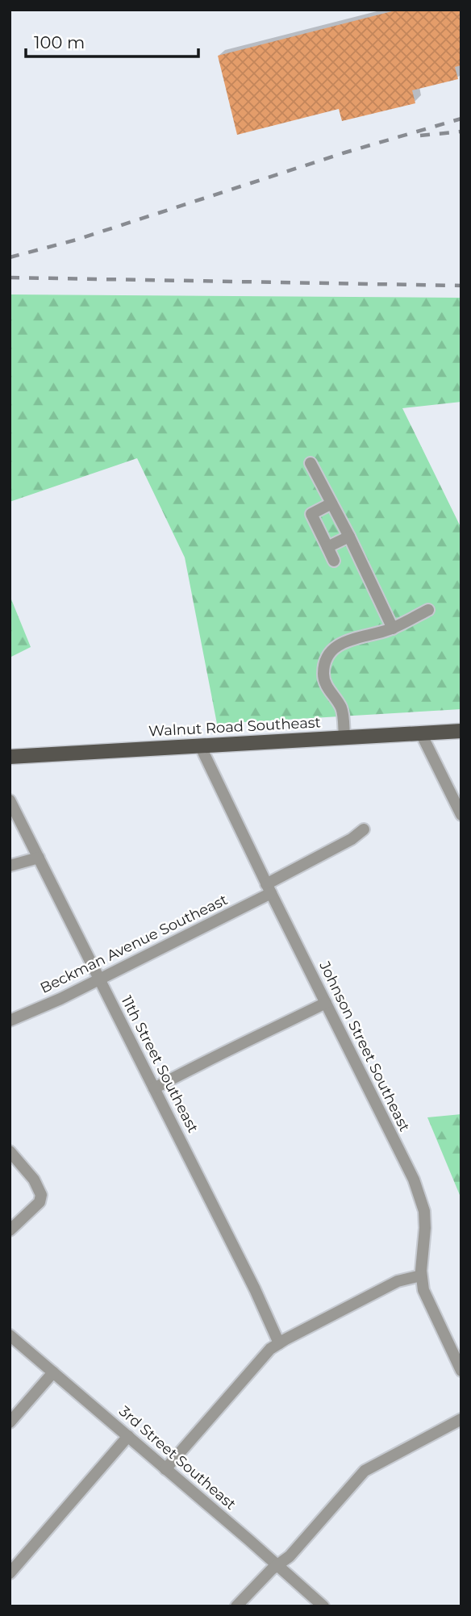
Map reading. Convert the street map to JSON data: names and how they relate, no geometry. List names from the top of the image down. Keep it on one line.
{"streets":{"main road":["Walnut Road Southeast"],"street":["Beckman Avenue Southeast","Johnson Street Southeast","11th Street Southeast","3rd Street Southeast"]},"crossings":[["Walnut Road Southeast","Johnson Street Southeast"],["Beckman Avenue Southeast","Johnson Street Southeast"],["Beckman Avenue Southeast","11th Street Southeast"]],"scale_bar":"100 m"}
